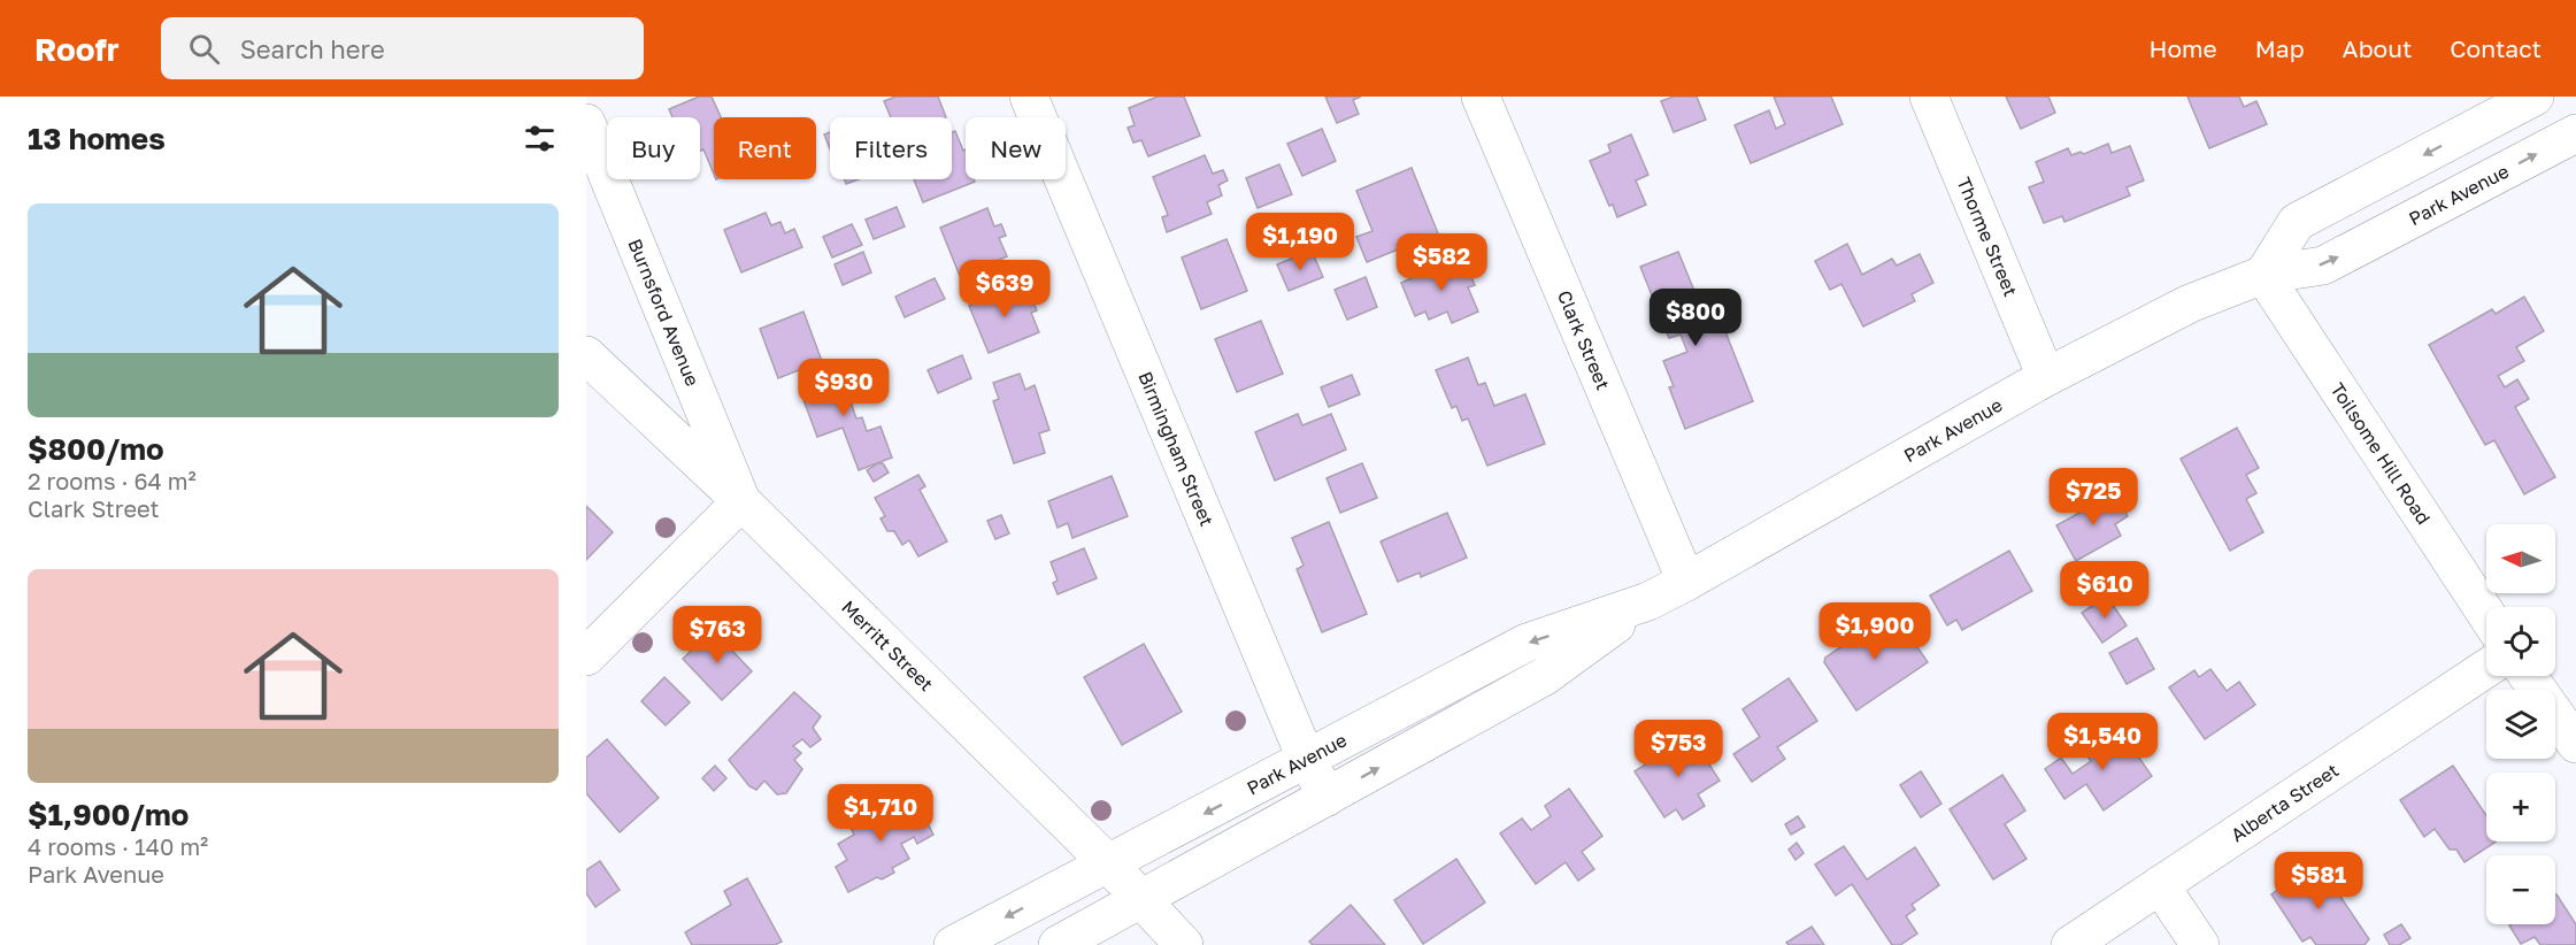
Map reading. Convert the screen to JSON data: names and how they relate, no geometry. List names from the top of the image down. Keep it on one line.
{"streets":{"street":["Park Avenue","Thorme Street","Burnsford Avenue","Clark Street","Birmingham Street","Toilsome Hill Road","Merritt Street","Alberta Street"]},"crossings":[["Park Avenue","Thorme Street"],["Park Avenue","Clark Street"],["Park Avenue","Birmingham Street"],["Park Avenue","Toilsome Hill Road"],["Park Avenue","Merritt Street"],["Burnsford Avenue","Merritt Street"]],"north":"left","page":{"header":"Roofr","search":"Search here","nav":["Home","Map","About","Contact"],"heading":"13 homes","chip":["Buy","Rent","Filters","New"],"list":[{"name":"$800/mo","note":"2 rooms · 64 m² · Clark Street"},{"name":"$1,900/mo","note":"4 rooms · 140 m² · Park Avenue"}],"price":["$1,190","$582","$639","$800","$930","$725","$610","$1,900","$763","$1,540","$753","$1,710","$581"],"map_buttons":["+","−"]}}
